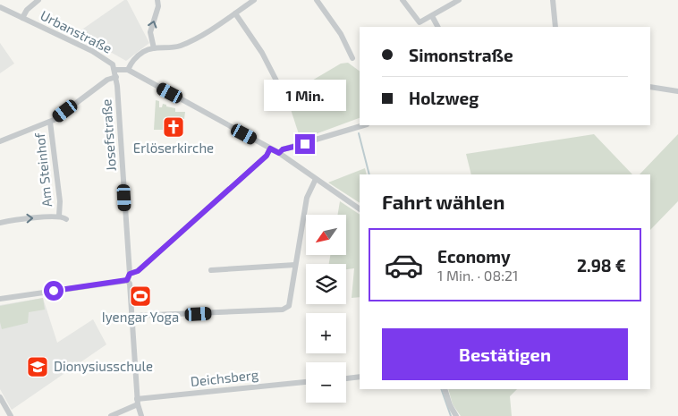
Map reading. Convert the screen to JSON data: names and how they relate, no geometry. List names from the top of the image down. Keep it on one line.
{"streets":{"street":["Urbanstraße","Josefstraße","Am Steinhof","Deichsberg"]},"crossings":[["Urbanstraße","Josefstraße"],["Josefstraße","Deichsberg"]],"one_way":["Am Steinhof"],"places":{"church":["Erlöserkirche"],"sports":["Iyengar Yoga"],"school or university":["Dionysiusschule"]},"north":"bottom left","page":{"banner":["Simonstraße","Holzweg"],"bubble":"1 Min.","heading":"Fahrt wählen","map_buttons":["+","−"],"list":[{"name":"Economy","note":"1 Min. · 08:21","value":"2.98 €"}],"buttons":"Bestätigen"}}
